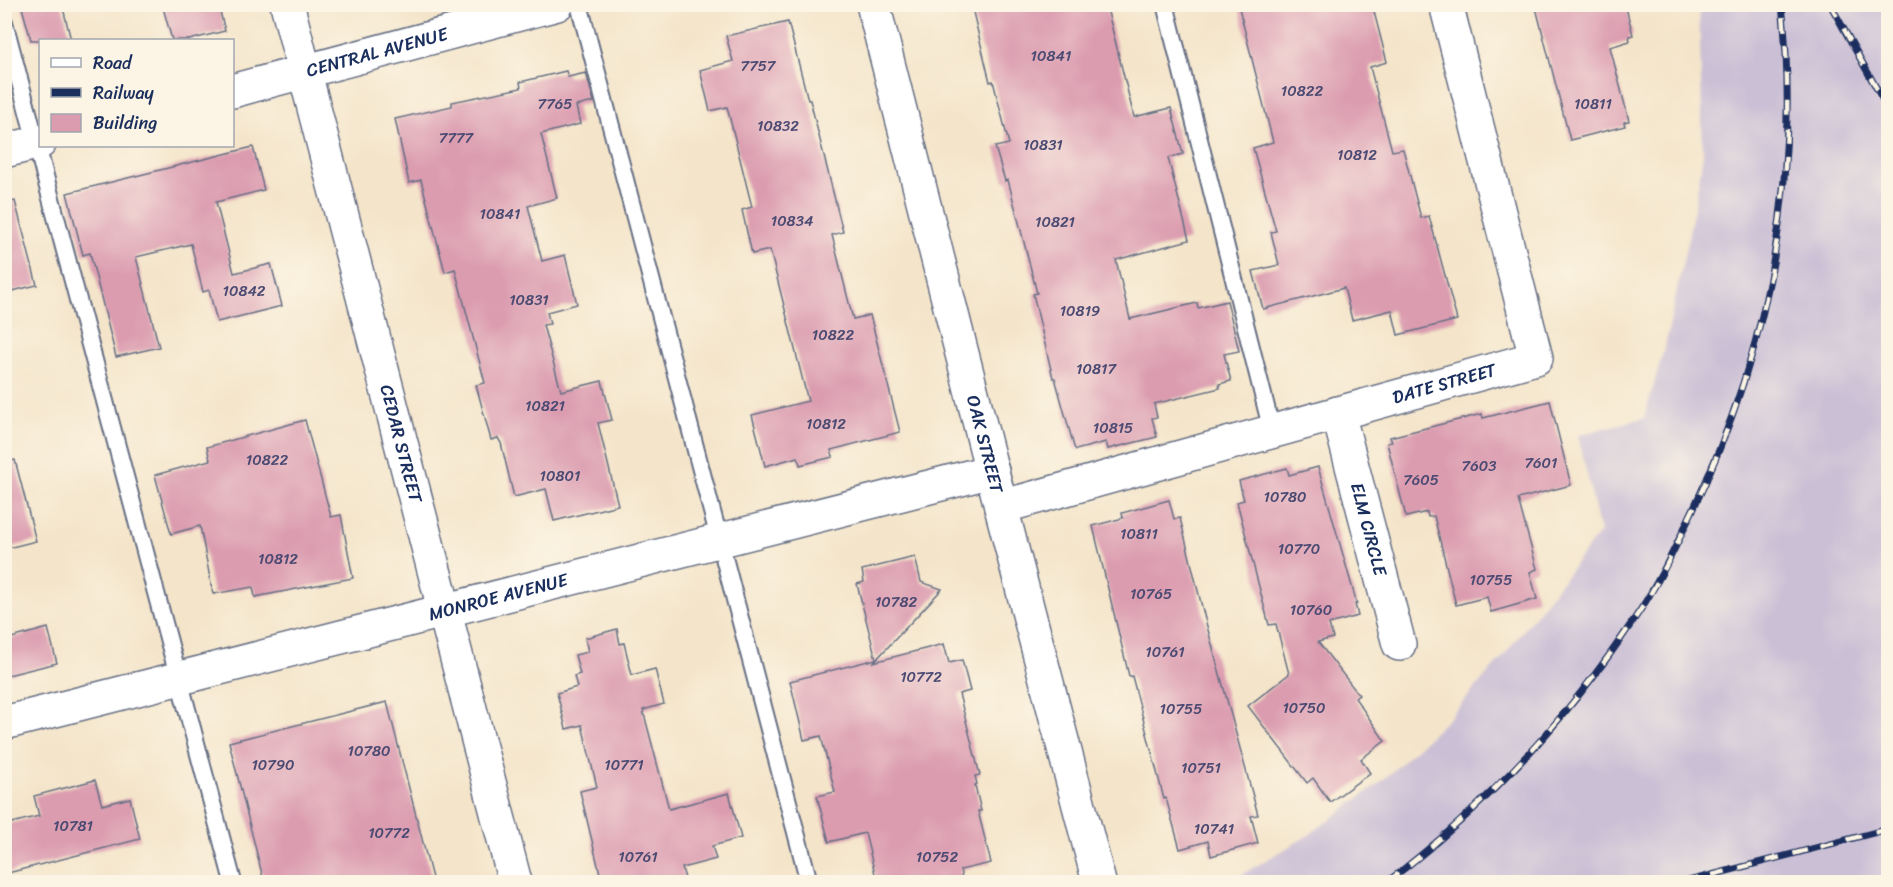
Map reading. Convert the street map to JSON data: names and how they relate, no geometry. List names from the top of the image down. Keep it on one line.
{"streets":{"street":["CENTRAL AVENUE","DATE STREET","CEDAR STREET","OAK STREET","ELM CIRCLE","MONROE AVENUE"]},"crossings":[["CENTRAL AVENUE","CEDAR STREET"],["DATE STREET","OAK STREET"],["DATE STREET","ELM CIRCLE"],["CEDAR STREET","MONROE AVENUE"],["OAK STREET","MONROE AVENUE"]],"house_numbers":["10841","7757","10822","7765","10811","10832","7777","10831","10812","10841","10834","10821","10842","10831","10819","10822","10817","10821","10812","10815","10822","7601","7603","10801","7605","10780","10811","10770","10812","10755","10765","10782","10760","10761","10772","10750","10755","10780","10790","10771","10751","10781","10741","10772","10761","10752"],"legend":["Road","Railway","Building"]}
